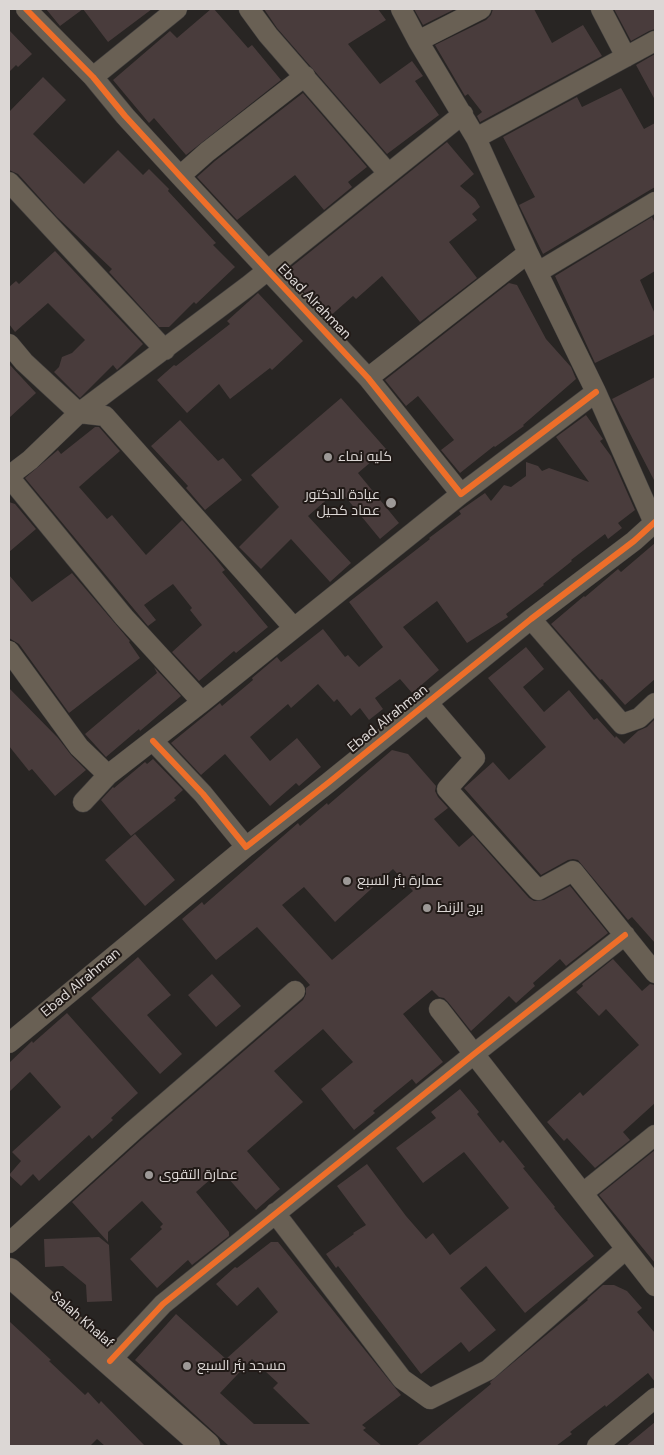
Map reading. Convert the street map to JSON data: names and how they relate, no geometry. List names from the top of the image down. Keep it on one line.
{"streets":{"main road":["Salah Khalaf"],"street":["Ebad Alrahman"]},"places":["كليه نماء","عيادة الدكتور عماد كحيل","عمارة بئر السبع","برج الزنط","عمارة التقوى","مسجد بئر السبع"]}
